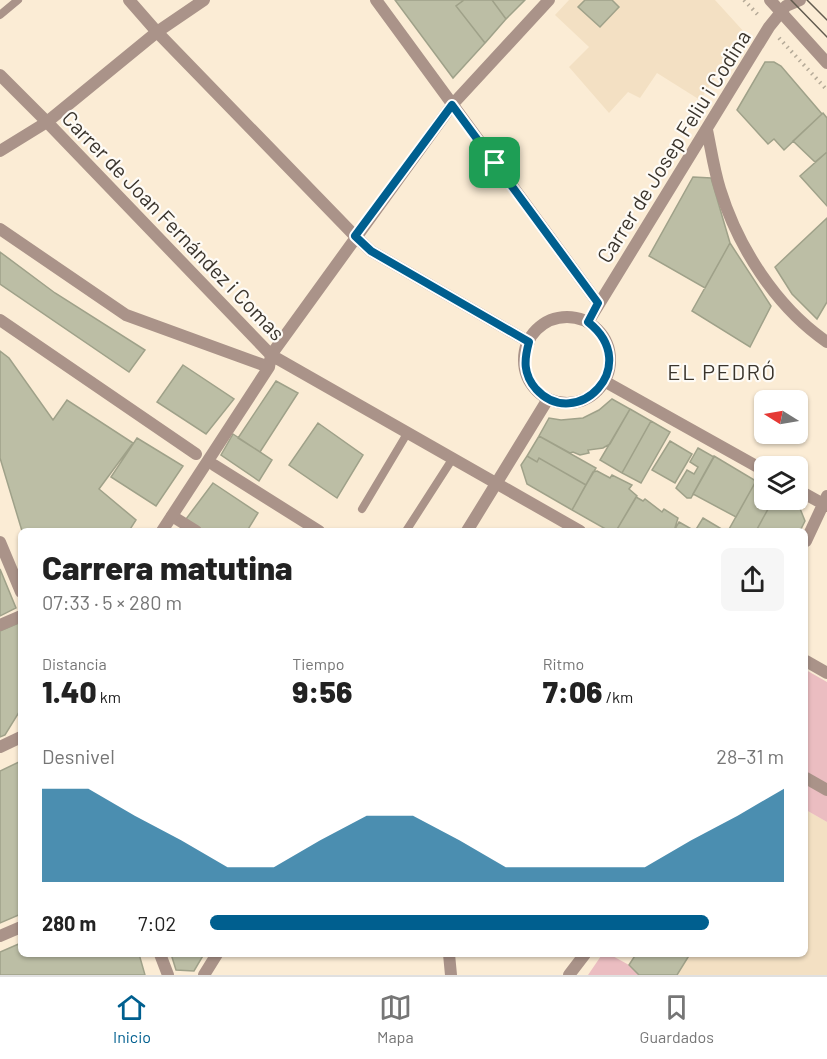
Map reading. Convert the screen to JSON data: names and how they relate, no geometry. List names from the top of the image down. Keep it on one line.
{"streets":{"street":["Carrer de Josep Feliu i Codina","Carrer de Joan Fernández i Comas"]},"districts":["EL PEDRÓ"],"north":"left","page":{"heading":["Carrera matutina","07:33 · 5 × 280 m"],"stats":[["Distancia","1.40 km"],["Tiempo","9:56"],["Ritmo","7:06 /km"]],"chart":["Desnivel","28–31 m"],"list":[{"name":"280 m","note":"7:02"}],"tabs":["Inicio","Mapa","Guardados"]}}
